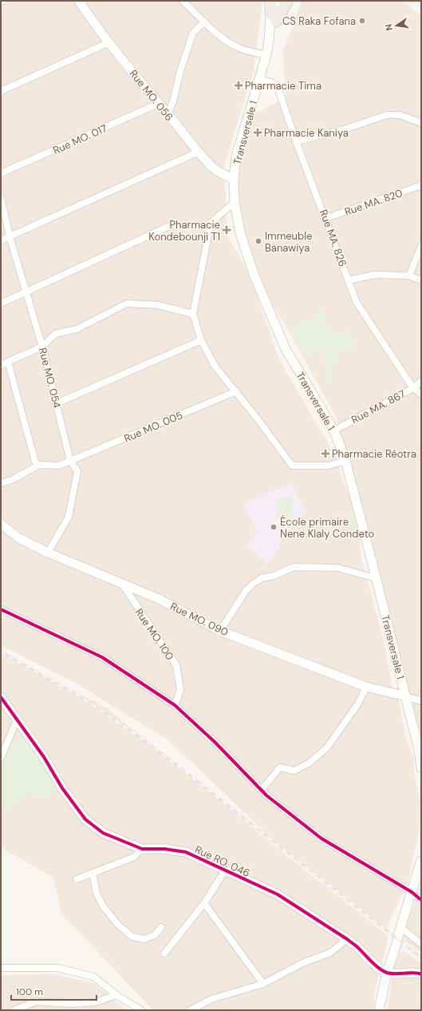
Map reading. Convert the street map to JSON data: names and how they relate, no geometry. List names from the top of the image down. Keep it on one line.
{"streets":{"street":["Rue MO. 056","Transversale 1","Rue MO. 017","Rue MA. 820","Rue MA. 826","Rue MO. 054","Rue MA. 867","Rue MO. 005","Rue MO. 090","Rue MO. 100","Rue RO. 046"]},"crossings":[["Rue MO. 056","Transversale 1"],["Rue MO. 056","Rue MO. 017"],["Transversale 1","Rue MA. 826"],["Transversale 1","Rue MA. 867"],["Transversale 1","Rue MO. 090"],["Rue MA. 820","Rue MA. 826"],["Rue MA. 826","Rue MA. 867"],["Rue MO. 054","Rue MO. 005"],["Rue MO. 054","Rue MO. 090"],["Rue MO. 090","Rue MO. 100"]],"places":{"other":["CS Raka Fofana","Immeuble Banawiya","École primaire Nene Klaly Condeto"],"health":["Pharmacie Tima","Pharmacie Kaniya","Pharmacie Kondebounji T1","Pharmacie Réotra"]},"scale_bar":"100 m","north":"left"}
